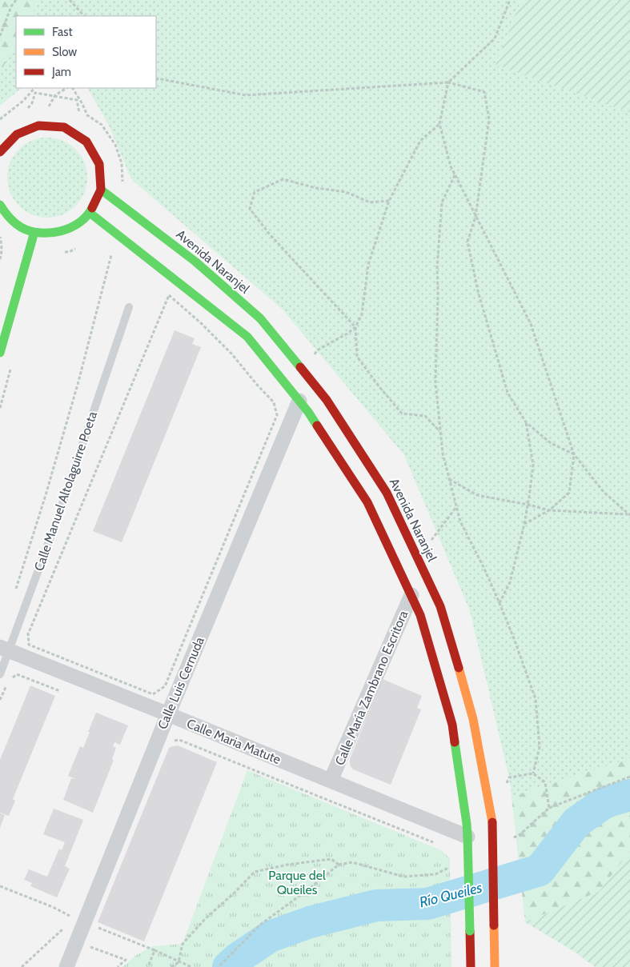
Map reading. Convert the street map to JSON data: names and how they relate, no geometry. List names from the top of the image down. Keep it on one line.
{"streets":{"street":["Avenida Naranjel","Calle Luis Cernuda","Calle María Zambrano Escritora","Calle Maria Matute"],"lane":["Calle Manuel Altolaguirre Poeta"]},"crossings":[["Calle Manuel Altolaguirre Poeta","Calle Maria Matute"],["Calle Luis Cernuda","Calle Maria Matute"],["Calle María Zambrano Escritora","Calle Maria Matute"]],"water":["Río Queiles"],"parks":["Parque del Queiles"],"legend":["Fast","Slow","Jam"]}
